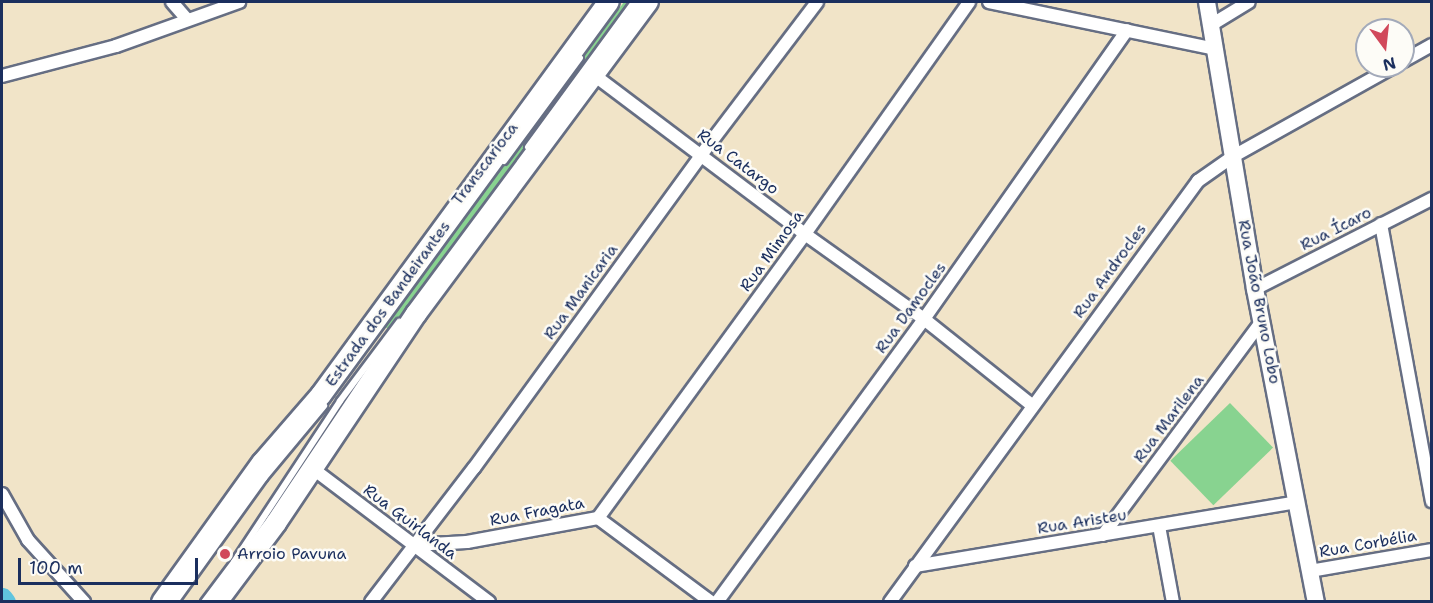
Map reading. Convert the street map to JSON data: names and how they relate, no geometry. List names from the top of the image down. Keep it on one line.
{"streets":{"main road":["Estrada dos Bandeirantes"],"street":["Rua Catargo","Rua Ícaro","Rua Mimosa","Rua Androcles","Rua Manicaria","Rua João Bruno Lobo","Rua Damocles","Rua Marilena","Rua Fragata","Rua Guirlanda","Rua Aristeu","Rua Corbélia"],"lane":["Transcarioca"]},"crossings":[["Rua Catargo","Rua Mimosa"],["Rua Catargo","Rua Androcles"],["Rua Catargo","Rua Manicaria"],["Rua Catargo","Estrada dos Bandeirantes"],["Rua Catargo","Rua Damocles"],["Rua Ícaro","Rua João Bruno Lobo"],["Rua Mimosa","Rua Fragata"],["Rua Androcles","Rua João Bruno Lobo"],["Rua Androcles","Rua Aristeu"],["Rua Manicaria","Rua Fragata"],["Rua Manicaria","Rua Guirlanda"],["Rua João Bruno Lobo","Rua Marilena"],["Rua João Bruno Lobo","Rua Aristeu"],["Rua João Bruno Lobo","Rua Corbélia"],["Estrada dos Bandeirantes","Rua Guirlanda"],["Rua Marilena","Rua Aristeu"],["Rua Fragata","Rua Guirlanda"]],"places":["Arroio Pavuna"],"scale_bar":"100 m","north":"bottom"}
